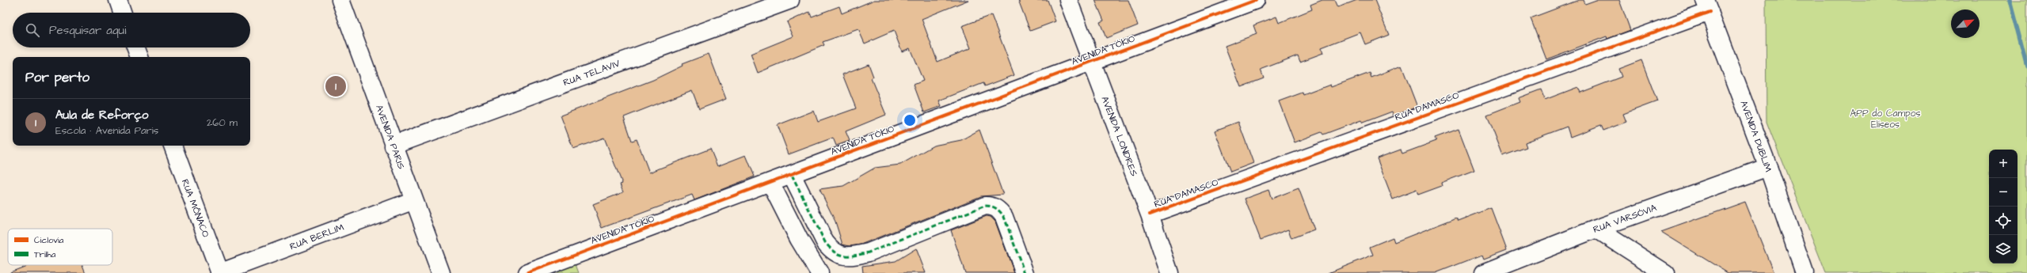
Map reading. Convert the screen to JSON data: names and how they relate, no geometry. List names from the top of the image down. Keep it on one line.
{"streets":{"street":["AVENIDA TÓKIO","RUA TELAVIV","RUA DAMASCO","AVENIDA LONDRES","AVENIDA DUBLIM","AVENIDA PARIS","RUA MÔNACO","RUA VARSÓVIA","RUA BERLIM"]},"crossings":[["AVENIDA TÓKIO","AVENIDA LONDRES"],["RUA TELAVIV","AVENIDA PARIS"],["RUA DAMASCO","AVENIDA LONDRES"],["RUA DAMASCO","AVENIDA DUBLIM"],["AVENIDA DUBLIM","RUA VARSÓVIA"],["AVENIDA PARIS","RUA BERLIM"],["RUA MÔNACO","RUA BERLIM"]],"parks":["APP do Campos Elíseos"],"legend":["Ciclovia","Trilha"],"north":"top right","page":{"search":"Pesquisar aqui","heading":"Por perto","pins":"1","list":[{"mark":"1","name":"Aula de Reforço","note":"Escola · Avenida Paris","value":"260 m"}],"map_buttons":["+","−"]}}
